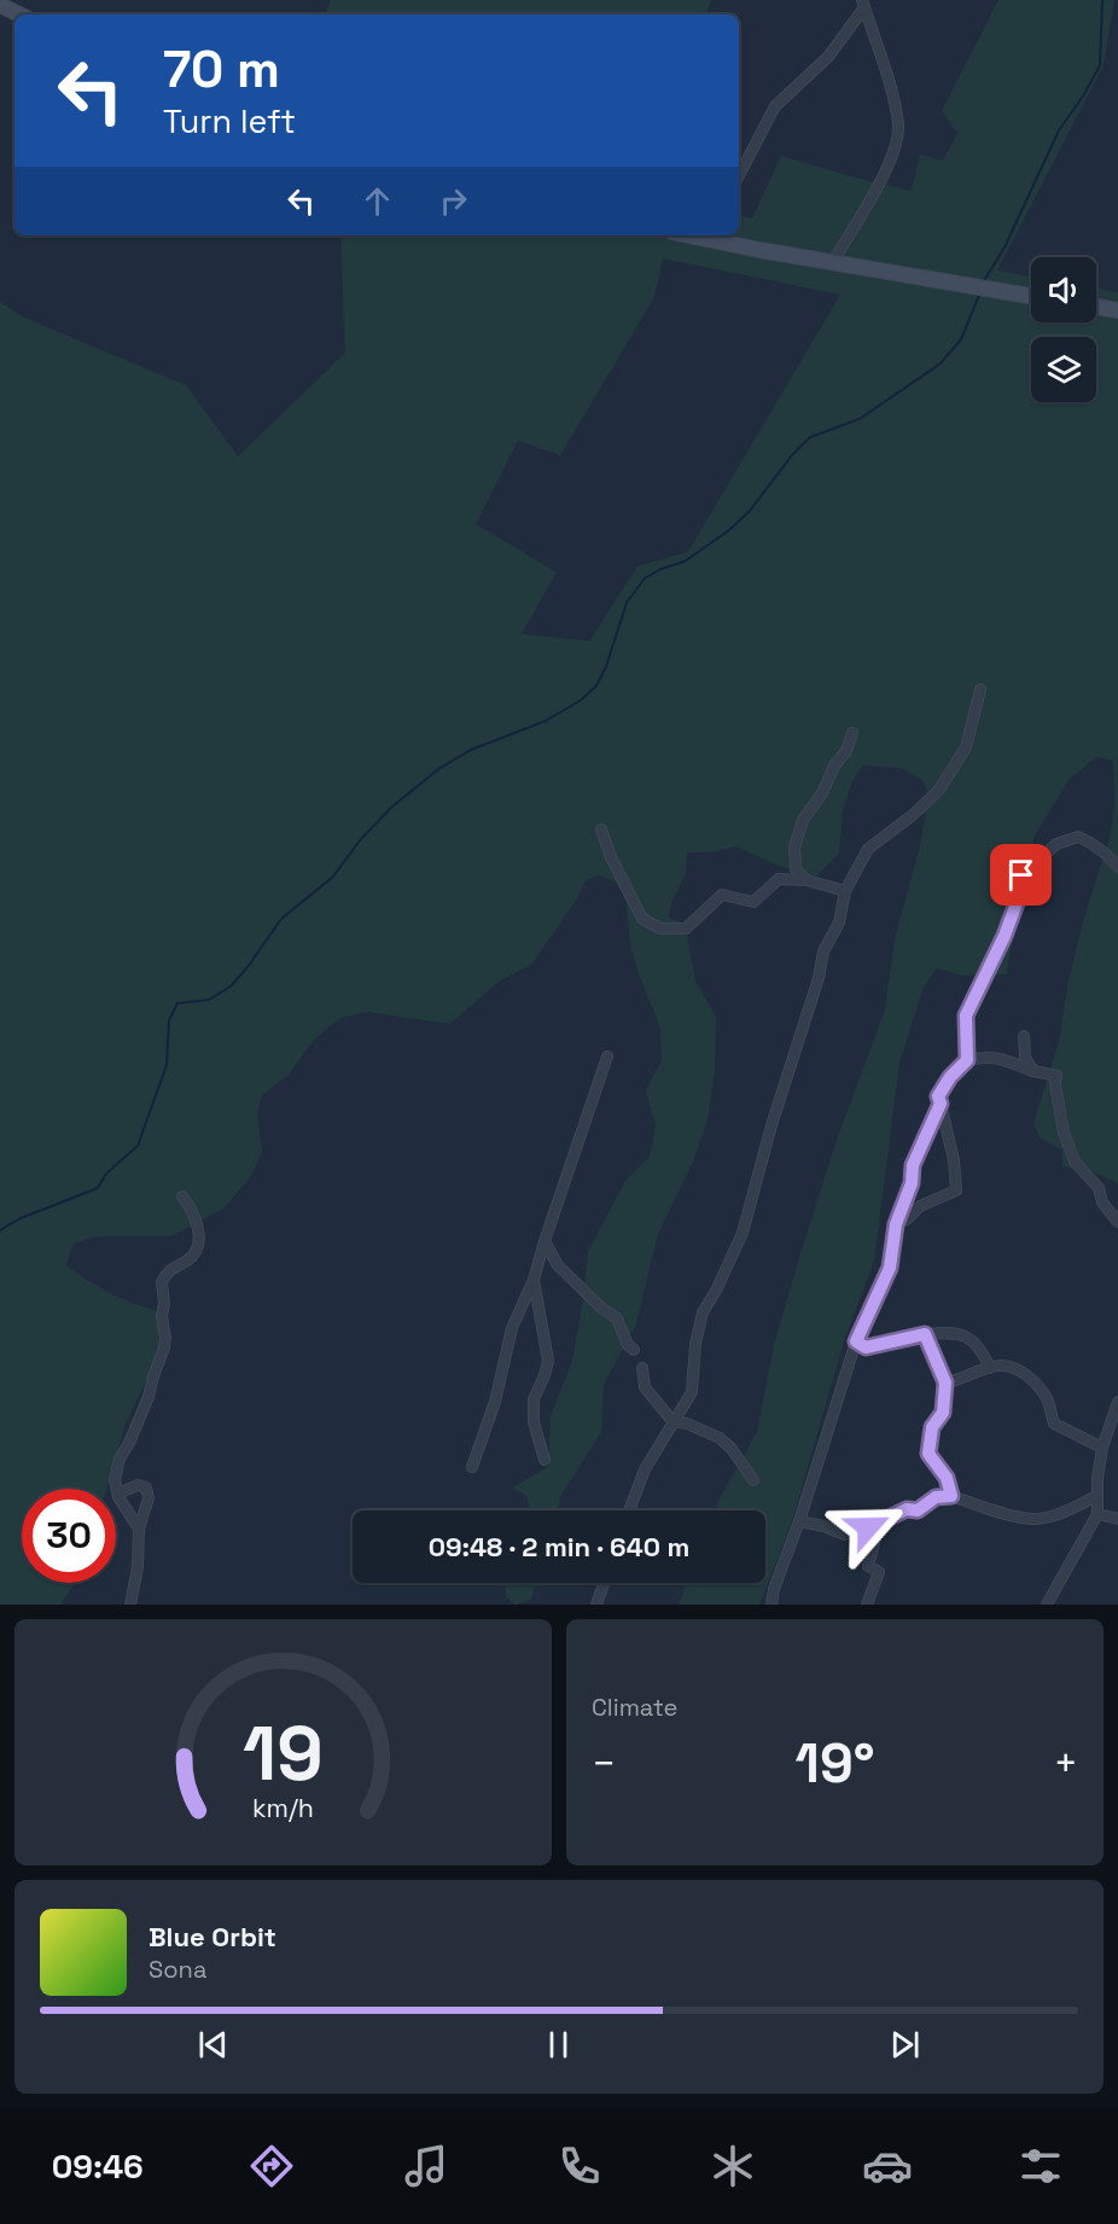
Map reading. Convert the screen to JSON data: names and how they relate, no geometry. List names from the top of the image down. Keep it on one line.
{"page":{"turn":["70 m","Turn left"],"limit":"30","trip":"09:48 · 2 min · 640 m","tile":"Climate","heat":["−","19°","+"],"song":["Blue Orbit","Sona"],"tabs":"09:46","gauge":["19","km/h"]}}
